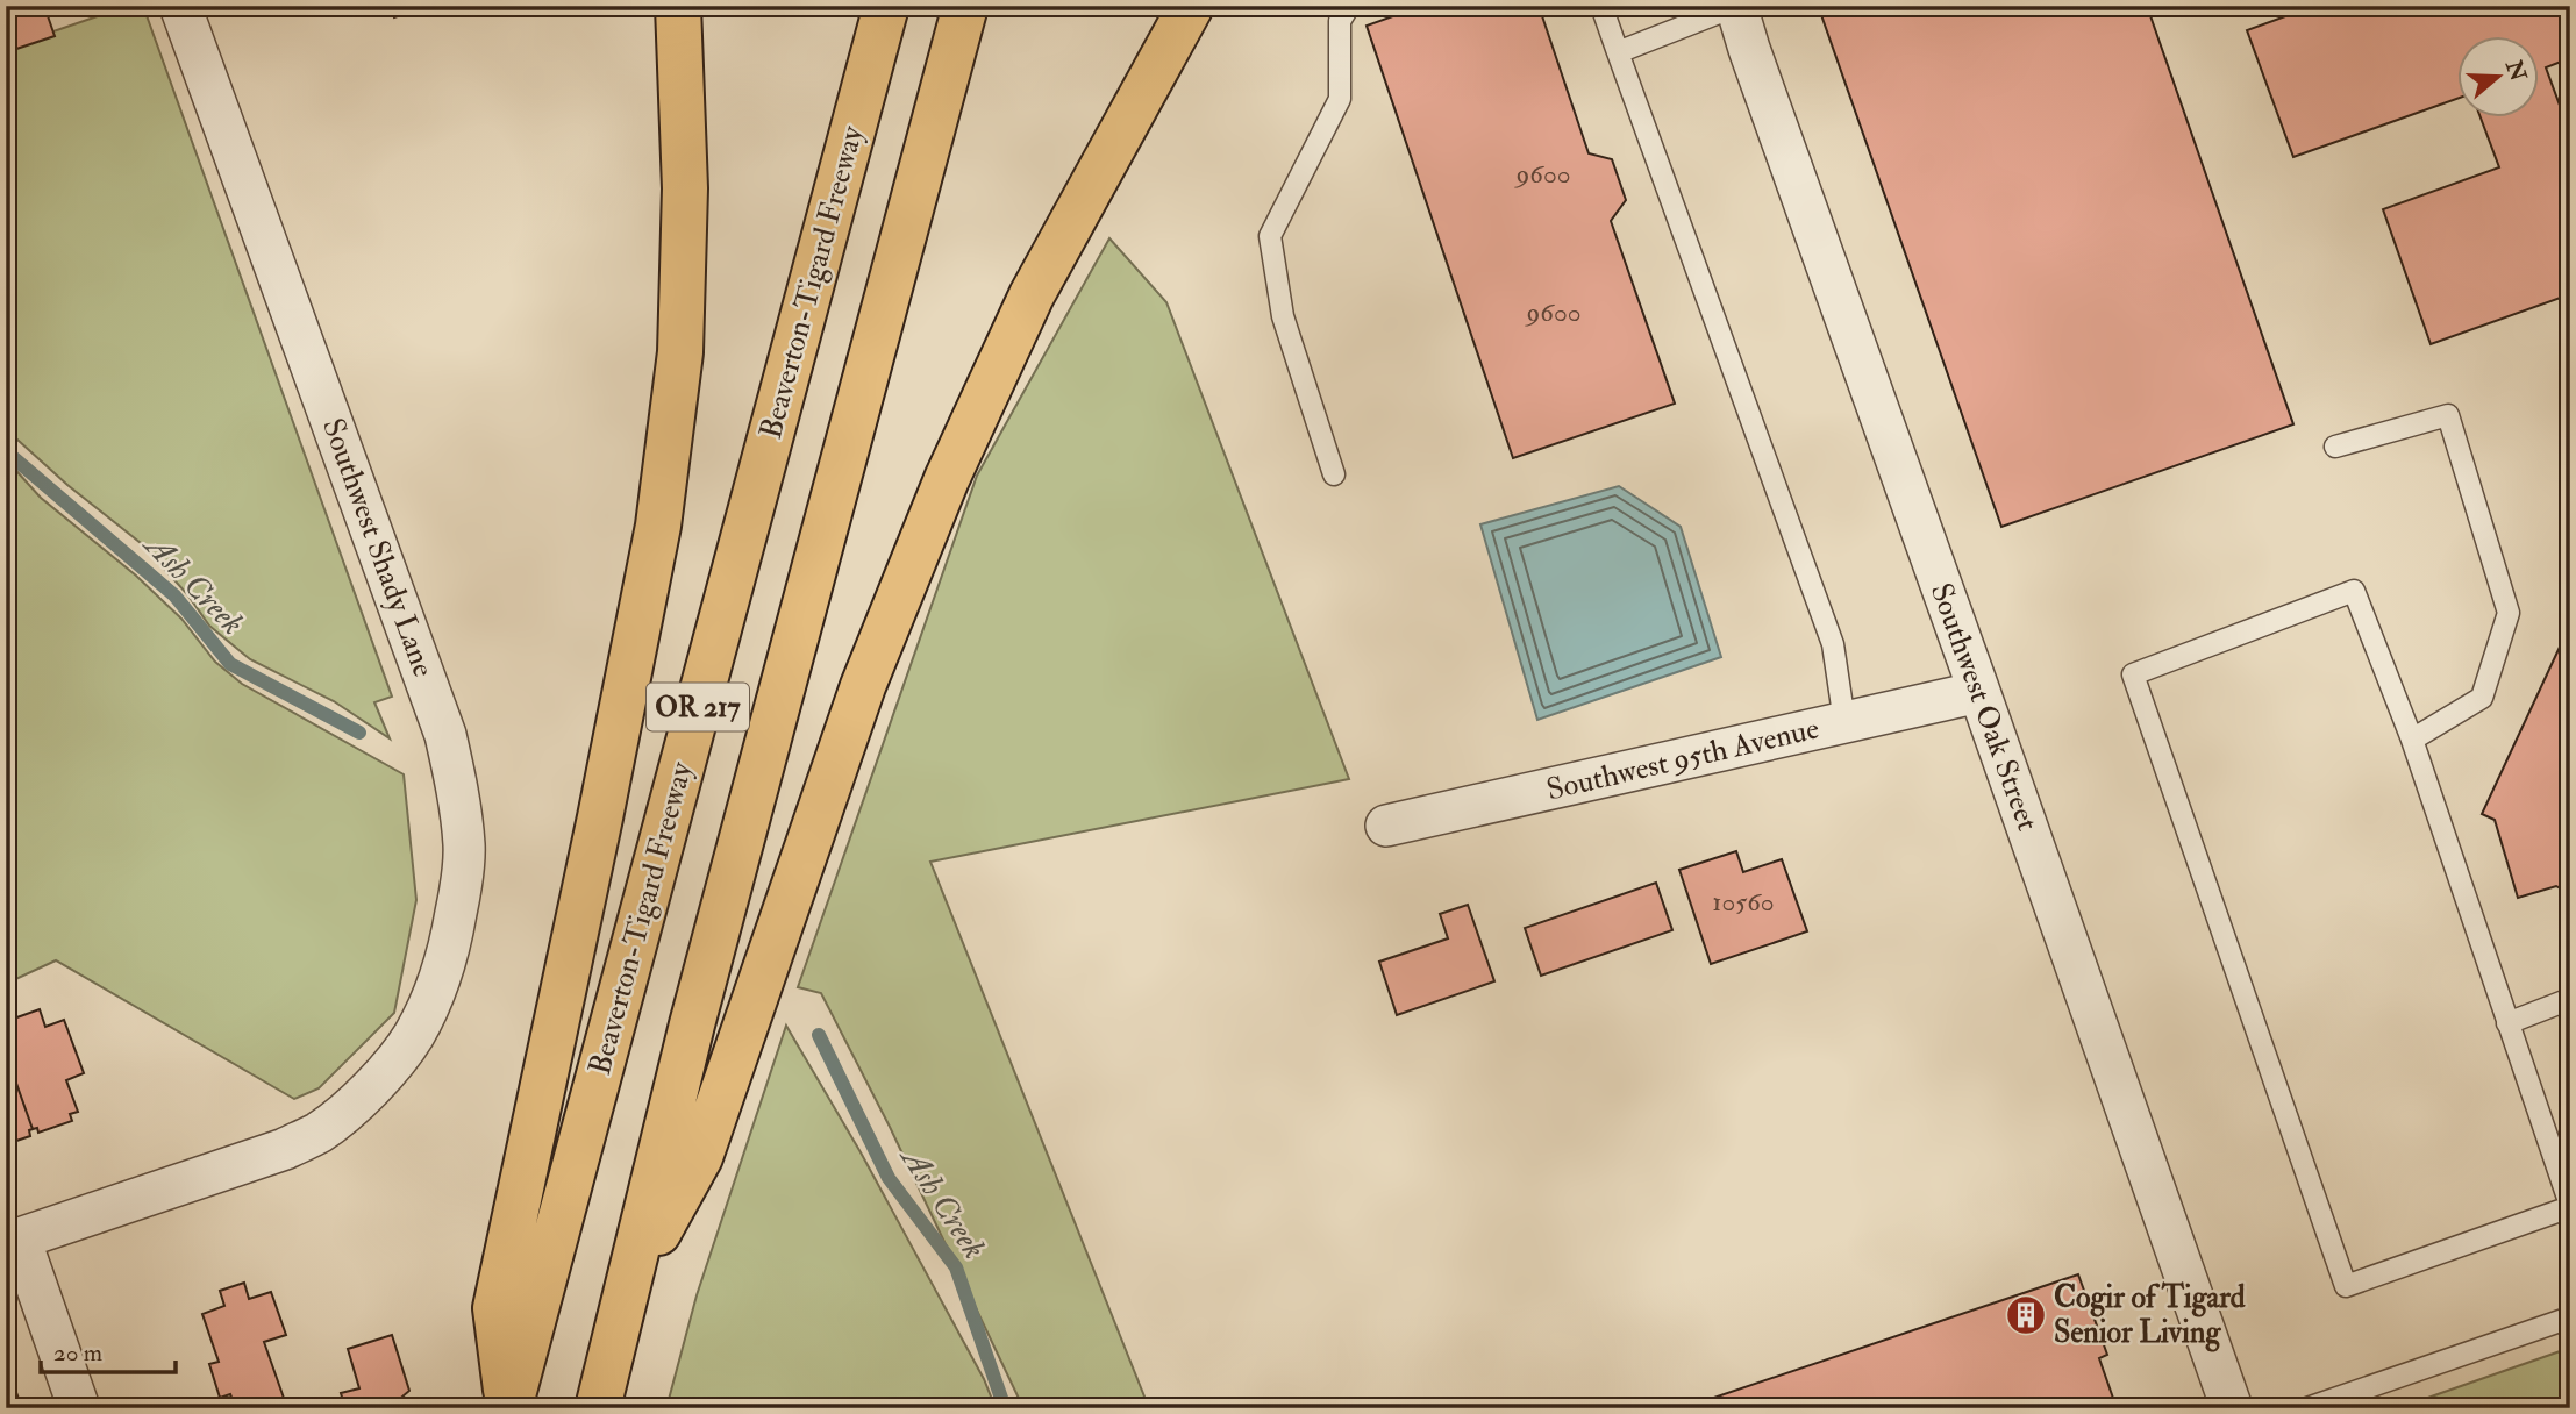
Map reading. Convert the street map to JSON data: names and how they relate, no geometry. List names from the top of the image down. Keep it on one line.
{"streets":{"highway":["Beaverton-Tigard Freeway","OR 217"],"street":["Southwest Shady Lane","Southwest Oak Street","Southwest 95th Avenue"]},"crossings":[["Southwest Oak Street","Southwest 95th Avenue"]],"water":["Ash Creek"],"places":{"building":["Cogir of Tigard Senior Living"]},"house_numbers":["9600","9600","10560"],"scale_bar":"20 m","north":"right"}
